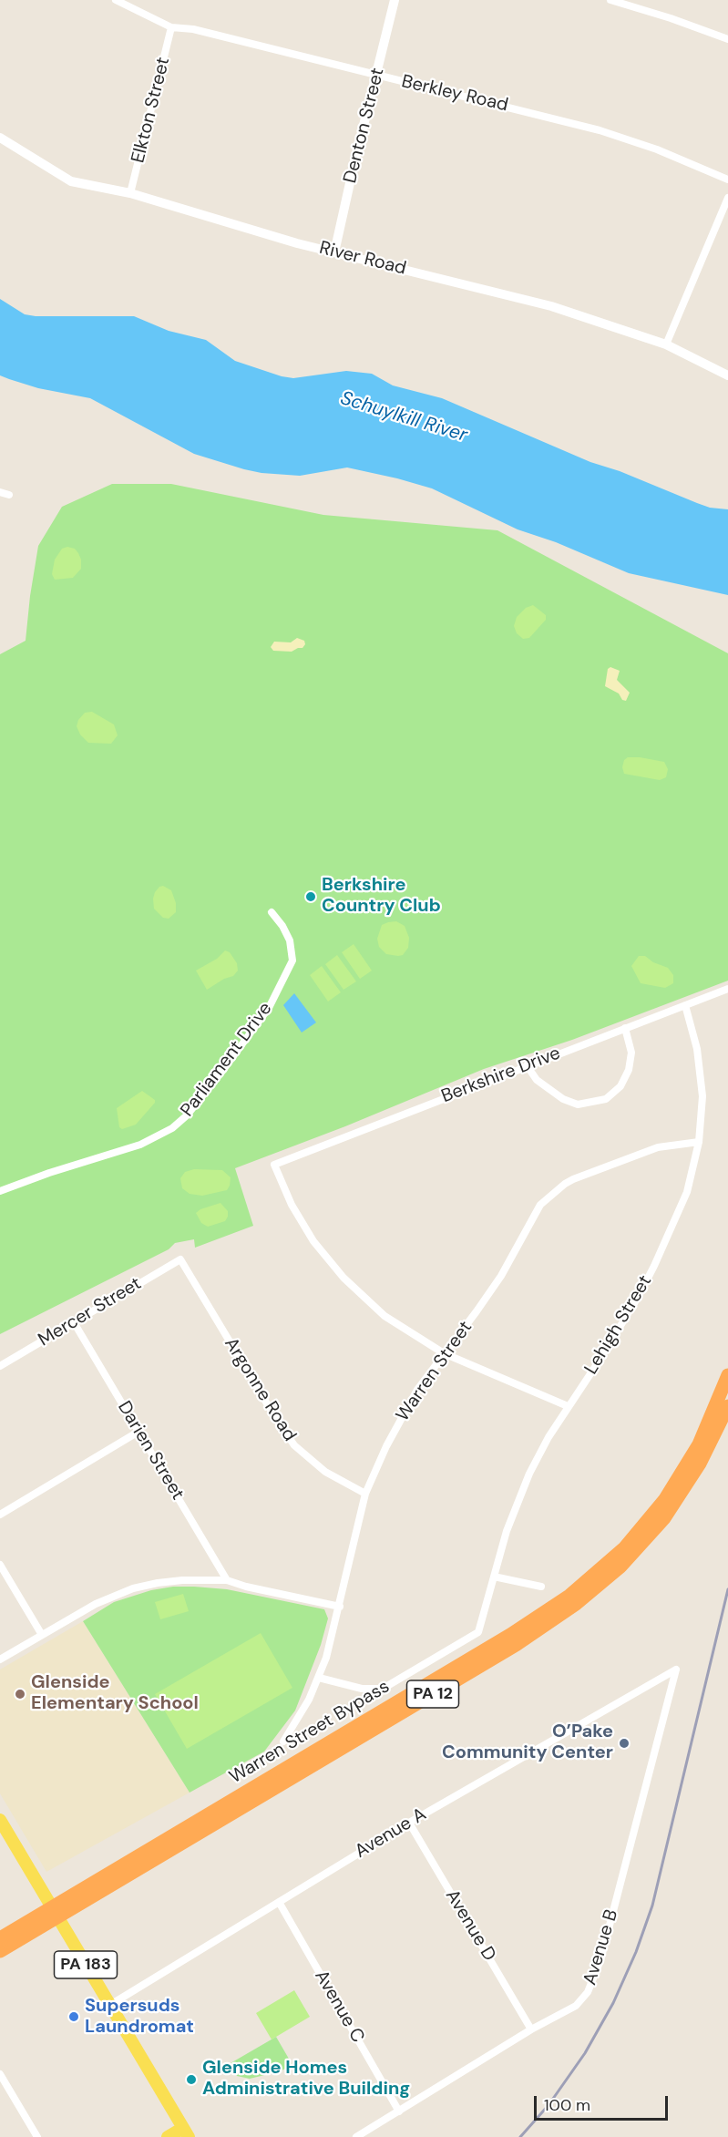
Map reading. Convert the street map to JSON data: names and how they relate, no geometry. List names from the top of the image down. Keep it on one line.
{"streets":{"highway":["PA 12","Warren Street Bypass"],"main road":["PA 183"],"street":["Berkley Road","Elkton Street","Denton Street","River Road","Parliament Drive","Berkshire Drive","Mercer Street","Lehigh Street","Warren Street","Argonne Road","Darien Street","Avenue A","Avenue D","Avenue B","Avenue C"]},"crossings":[["Berkley Road","Elkton Street"],["Berkley Road","Denton Street"],["Elkton Street","River Road"],["Denton Street","River Road"],["Berkshire Drive","Lehigh Street"],["Berkshire Drive","Warren Street"],["Mercer Street","Argonne Road"],["Mercer Street","Darien Street"],["Lehigh Street","Warren Street"],["Warren Street","Argonne Road"],["Avenue A","Avenue D"],["Avenue A","Avenue B"],["Avenue A","PA 183"],["Avenue A","Avenue C"],["Avenue D","Avenue B"],["Avenue B","Avenue C"]],"water":["Schuylkill River"],"places":["Berkshire Country Club","Glenside Elementary School","O’Pake Community Center","Supersuds Laundromat","Glenside Homes Administrative Building"],"scale_bar":"100 m"}
